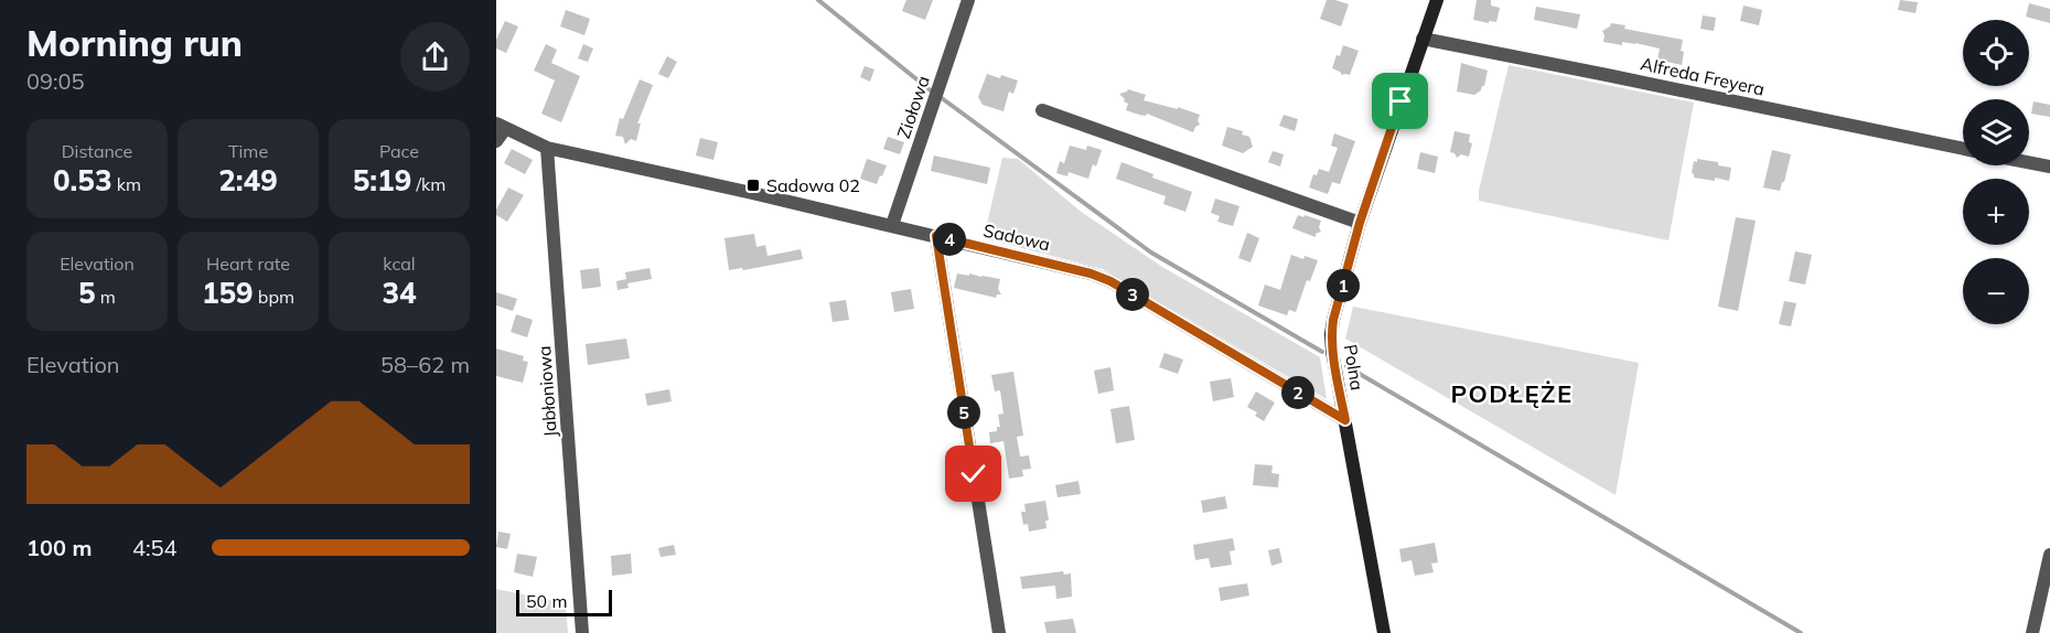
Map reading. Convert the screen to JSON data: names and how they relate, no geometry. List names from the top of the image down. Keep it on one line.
{"streets":{"street":["Alfreda Freyera","Ziołowa","Sadowa","Polna","Jabłoniowa"]},"crossings":[["Alfreda Freyera","Polna"],["Ziołowa","Sadowa"],["Sadowa","Polna"],["Sadowa","Jabłoniowa"]],"districts":["PODŁĘŻE"],"places":{"transit":["Sadowa 02"]},"scale_bar":"50 m","page":{"heading":["Morning run","09:05"],"map_buttons":["+","−"],"stats":[["Distance","0.53 km"],["Time","2:49"],["Pace","5:19 /km"],["Elevation","5 m"],["Heart rate","159 bpm"],["kcal","34"]],"pins":["4","1","3","2","5"],"chart":["Elevation","58–62 m"],"list":[{"name":"100 m","note":"4:54"}],"scale":"50 m"}}
